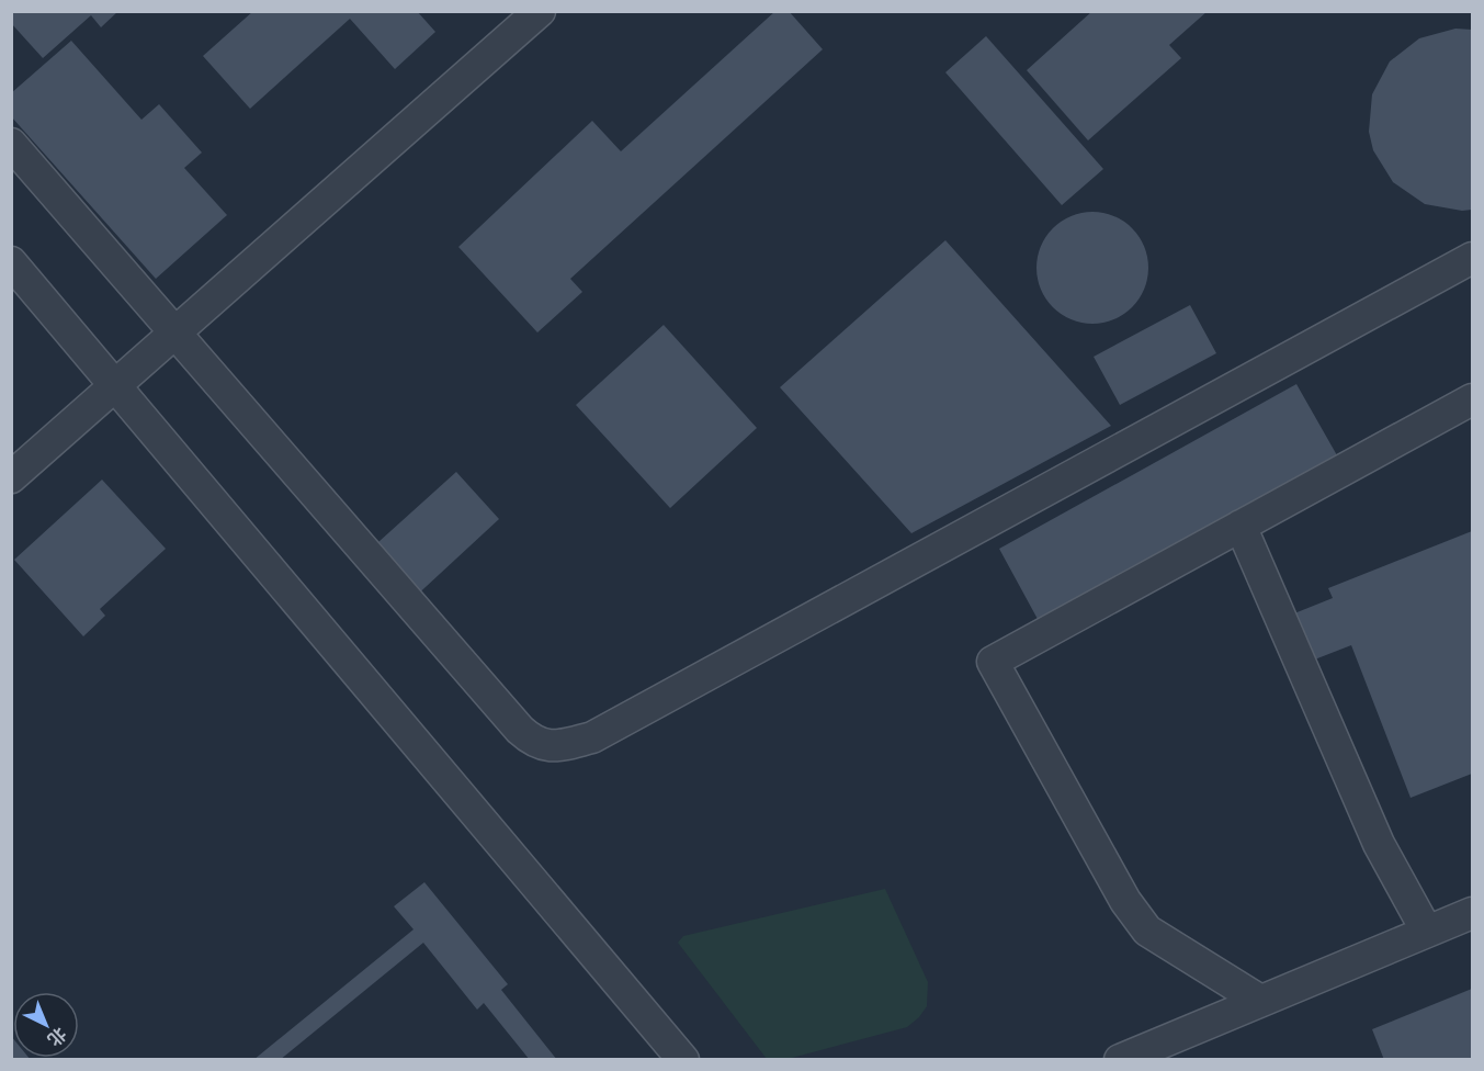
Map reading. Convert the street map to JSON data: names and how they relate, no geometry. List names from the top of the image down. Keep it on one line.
{"north":"bottom right"}
